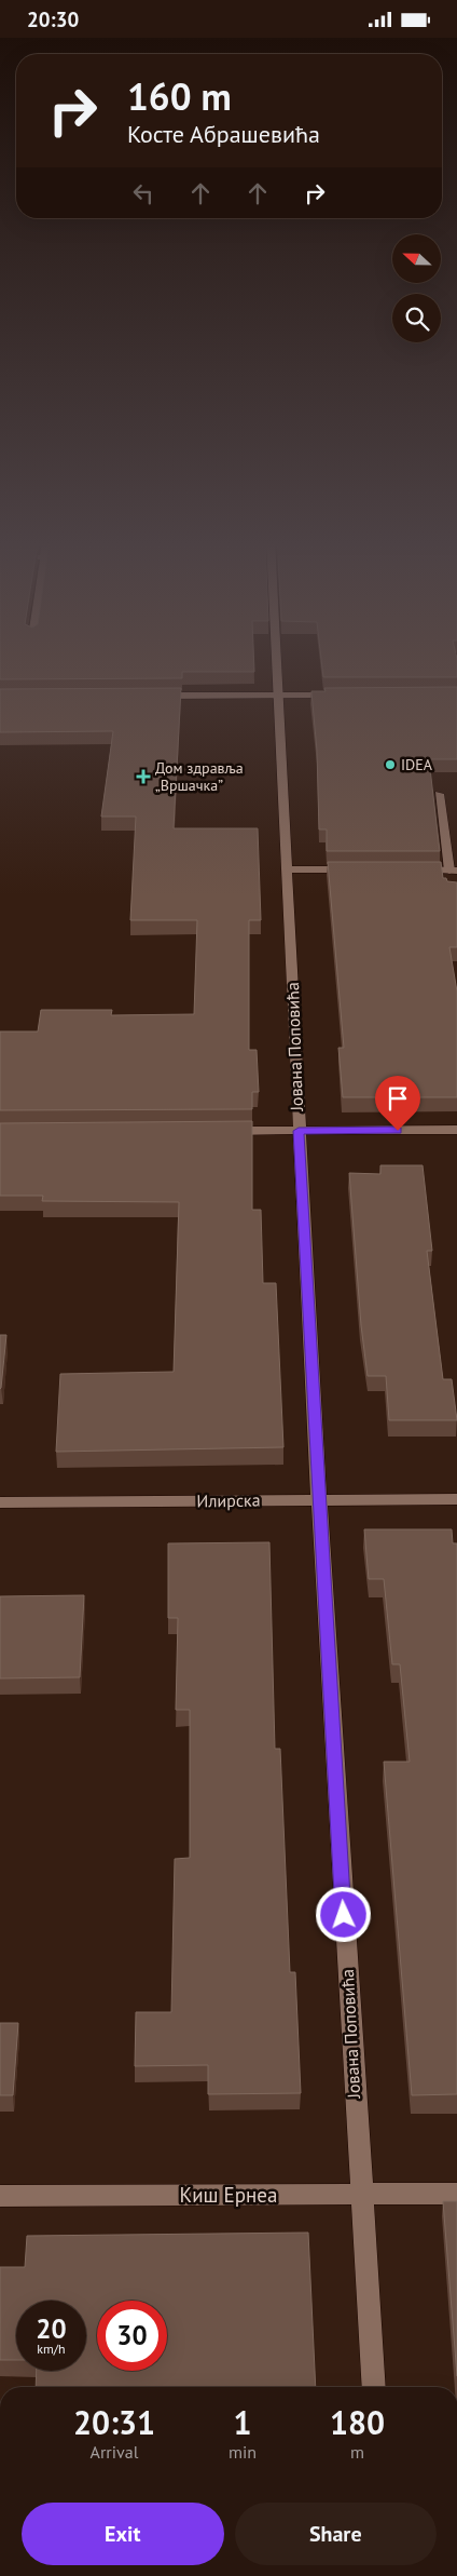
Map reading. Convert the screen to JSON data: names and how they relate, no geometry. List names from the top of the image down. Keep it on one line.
{"streets":{"street":["Јована Поповића","Илирска","Киш Ернеа"]},"crossings":[["Јована Поповића","Илирска"],["Јована Поповића","Киш Ернеа"]],"places":{"other":["IDEA"],"health":["Дом здравља „Вршачка”"]},"north":"left","page":{"status":"20:30","turn":["160 m","Косте Абрашевића"],"speed":"20 km/h","limit":"30","eta":["20:31","Arrival","1","min","180","m"],"buttons":["Exit","Share"]}}
